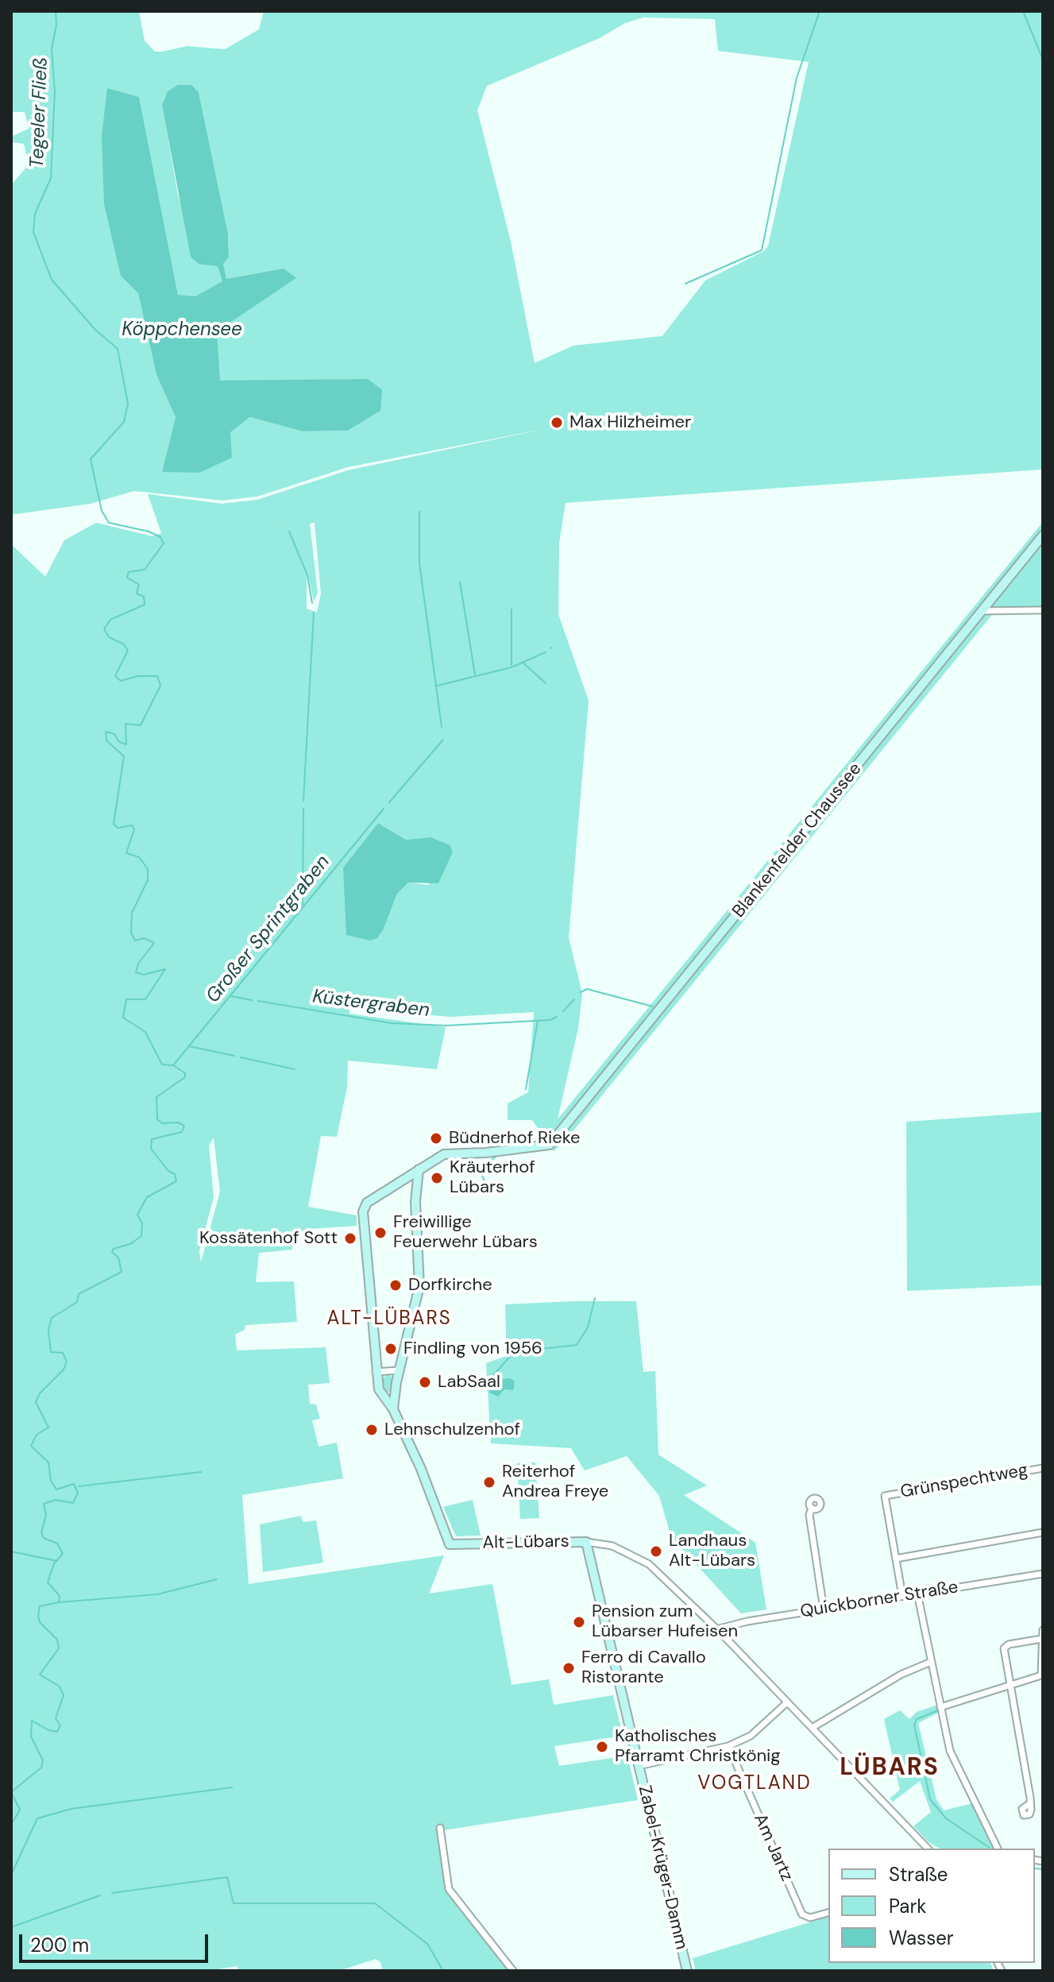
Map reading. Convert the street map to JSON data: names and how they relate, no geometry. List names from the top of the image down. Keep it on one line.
{"streets":{"street":["Blankenfelder Chaussee","Grünspechtweg","Alt-Lübars","Quickborner Straße","Am Jartz","Zabel-Krüger-Damm"]},"crossings":[["Blankenfelder Chaussee","Alt-Lübars"],["Alt-Lübars","Quickborner Straße"],["Alt-Lübars","Zabel-Krüger-Damm"]],"districts":["ALT-LÜBARS","LÜBARS","VOGTLAND"],"water":["Tegeler Fließ","Köppchensee","Großer Sprintgraben","Küstergraben"],"places":["Max Hilzheimer","Büdnerhof Rieke","Kräuterhof Lübars","Freiwillige Feuerwehr Lübars","Kossätenhof Sott","Dorfkirche","Findling von 1956","LabSaal","Lehnschulzenhof","Reiterhof Andrea Freye","Landhaus Alt-Lübars","Pension zum Lübarser Hufeisen","Ferro di Cavallo Ristorante","Katholisches Pfarramt Christkönig"],"legend":["Straße","Park","Wasser"],"scale_bar":"200 m"}
